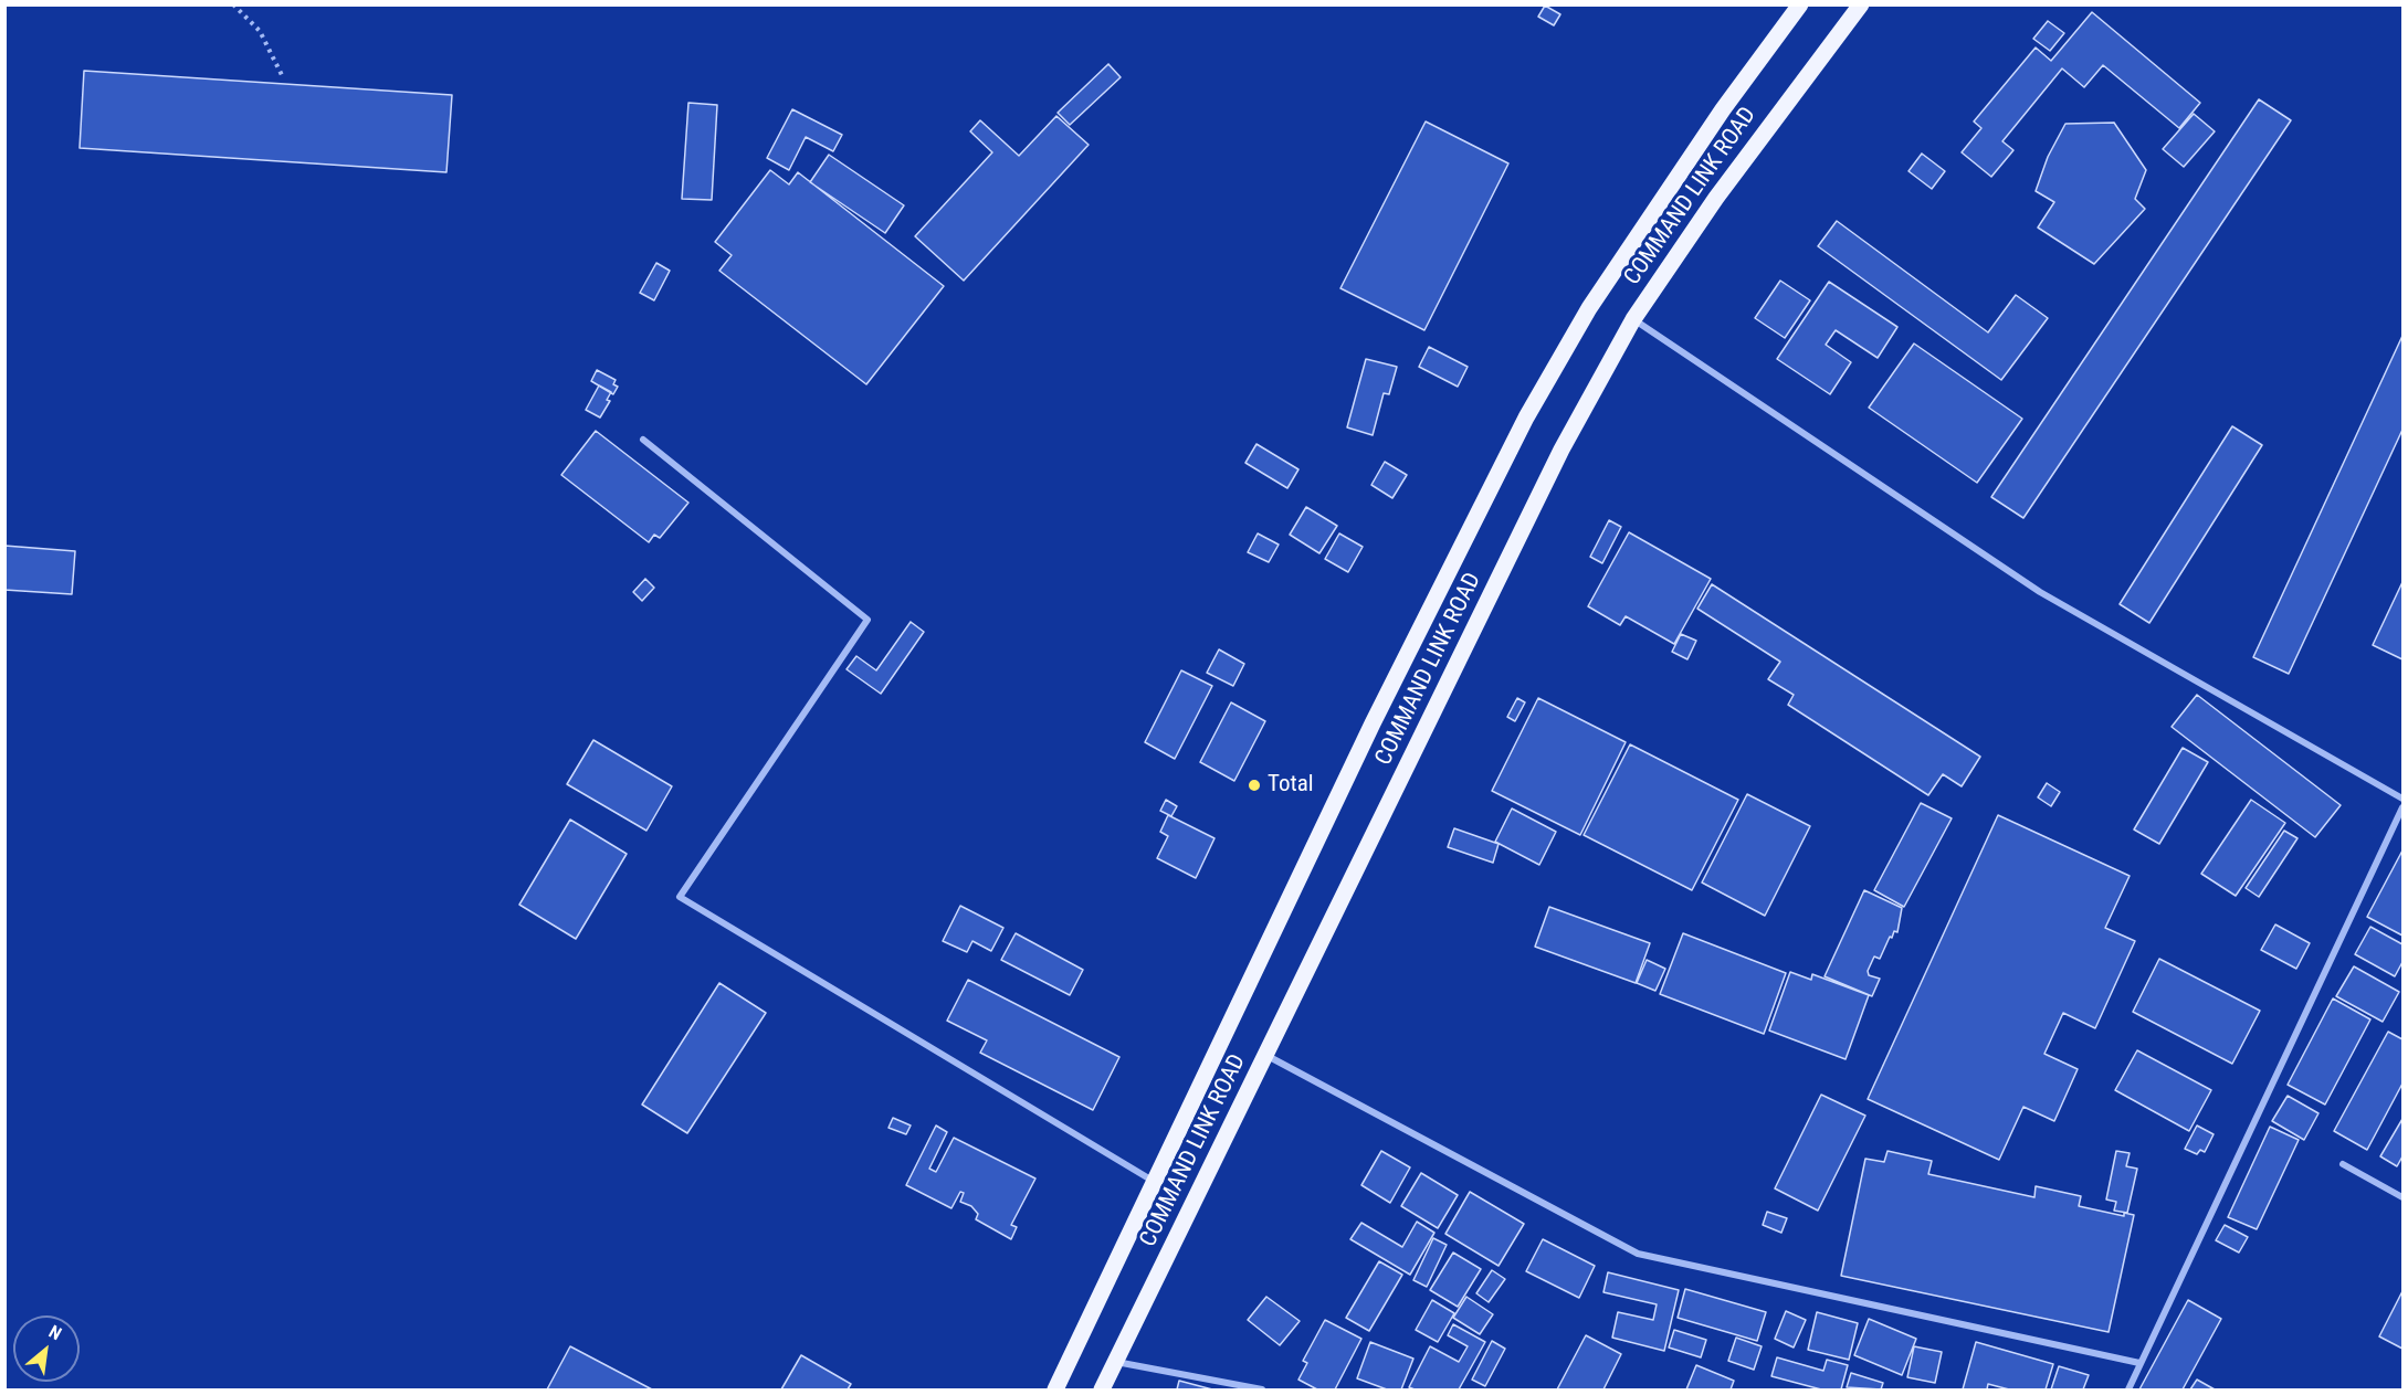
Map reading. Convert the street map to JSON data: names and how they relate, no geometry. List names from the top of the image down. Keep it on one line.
{"streets":{"main road":["COMMAND LINK ROAD"]},"places":["Total"],"north":"top right"}
